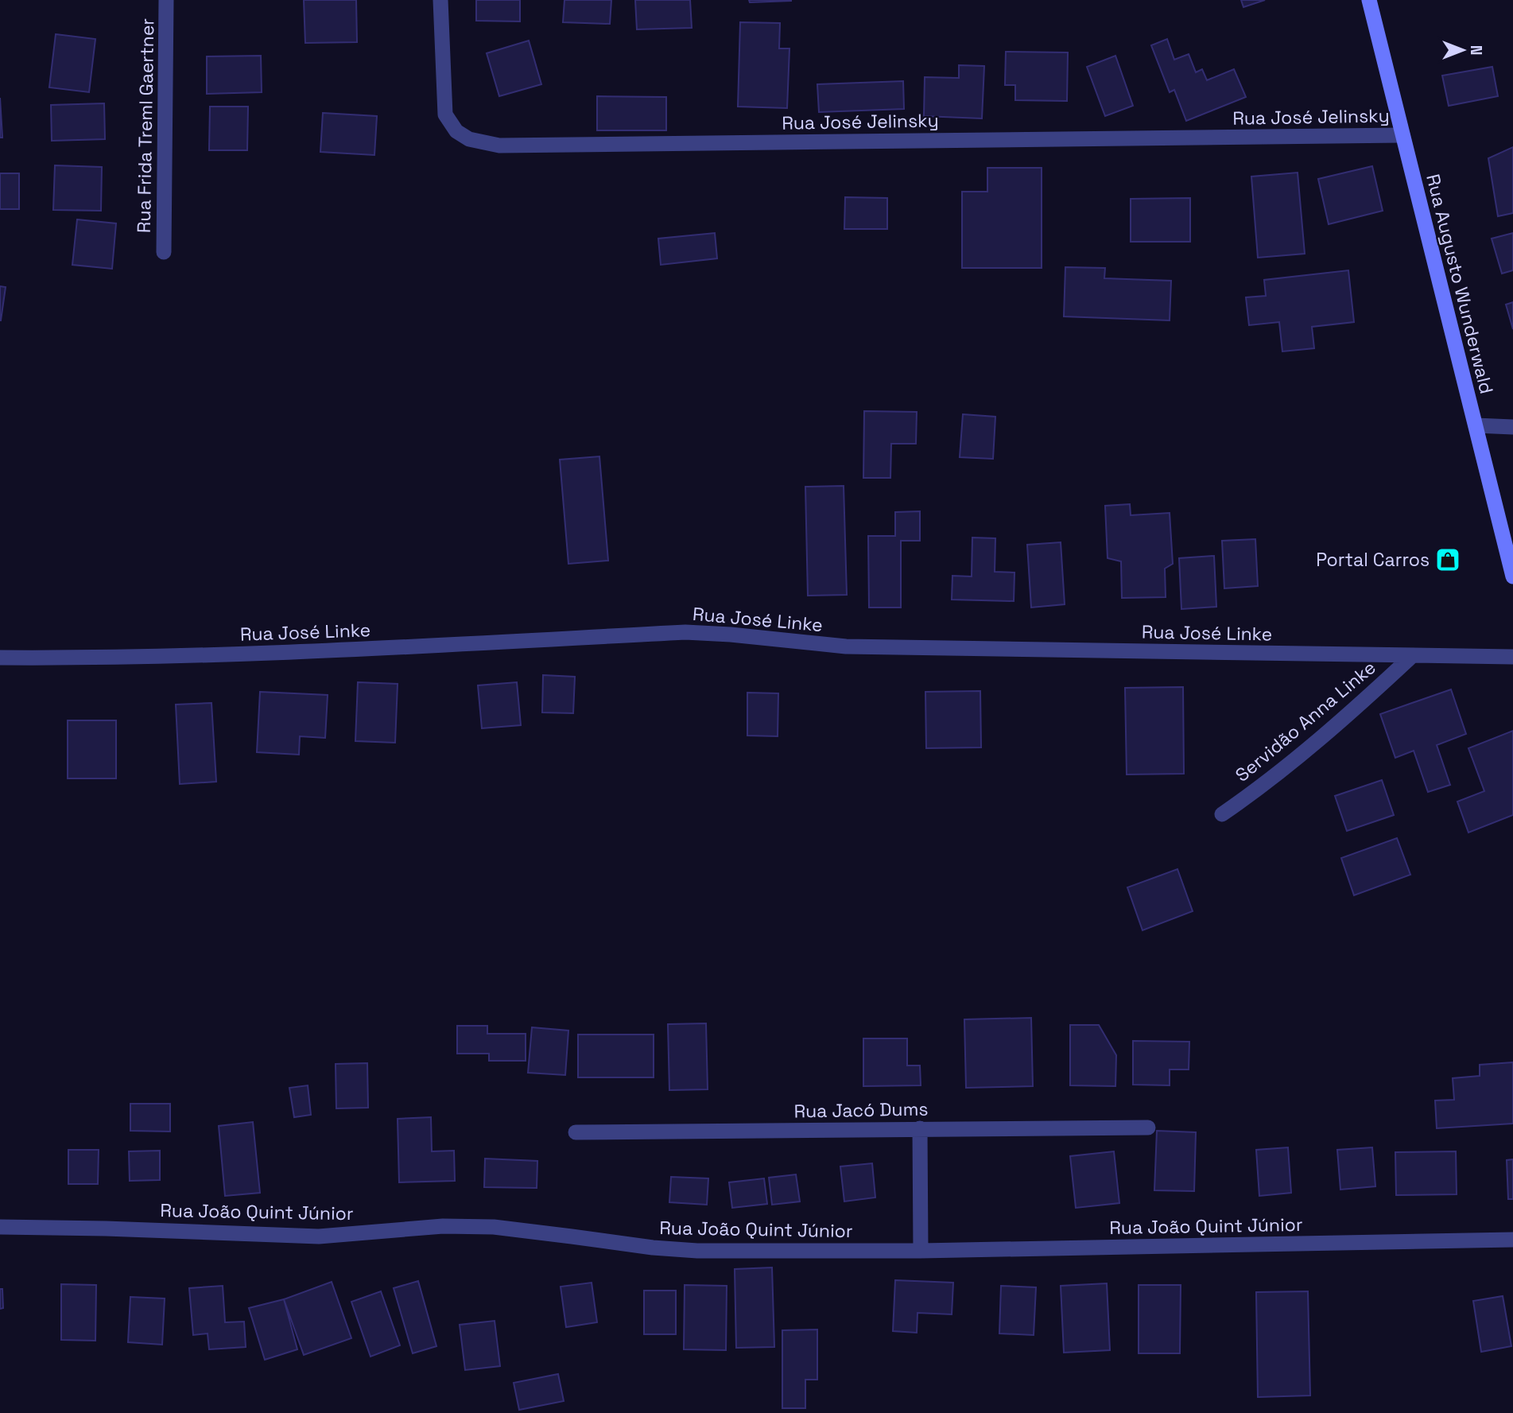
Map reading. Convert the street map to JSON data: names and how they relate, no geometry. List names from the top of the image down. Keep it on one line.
{"streets":{"main road":["Rua Augusto Wunderwald"],"street":["Rua José Jelinsky","Rua Frida Treml Gaertner","Rua José Linke","Servidão Anna Linke","Rua Jacó Dums","Rua João Quint Júnior"]},"crossings":[["Rua José Jelinsky","Rua Augusto Wunderwald"],["Rua José Linke","Servidão Anna Linke"]],"places":{"shop":["Portal Carros"]},"north":"right"}
